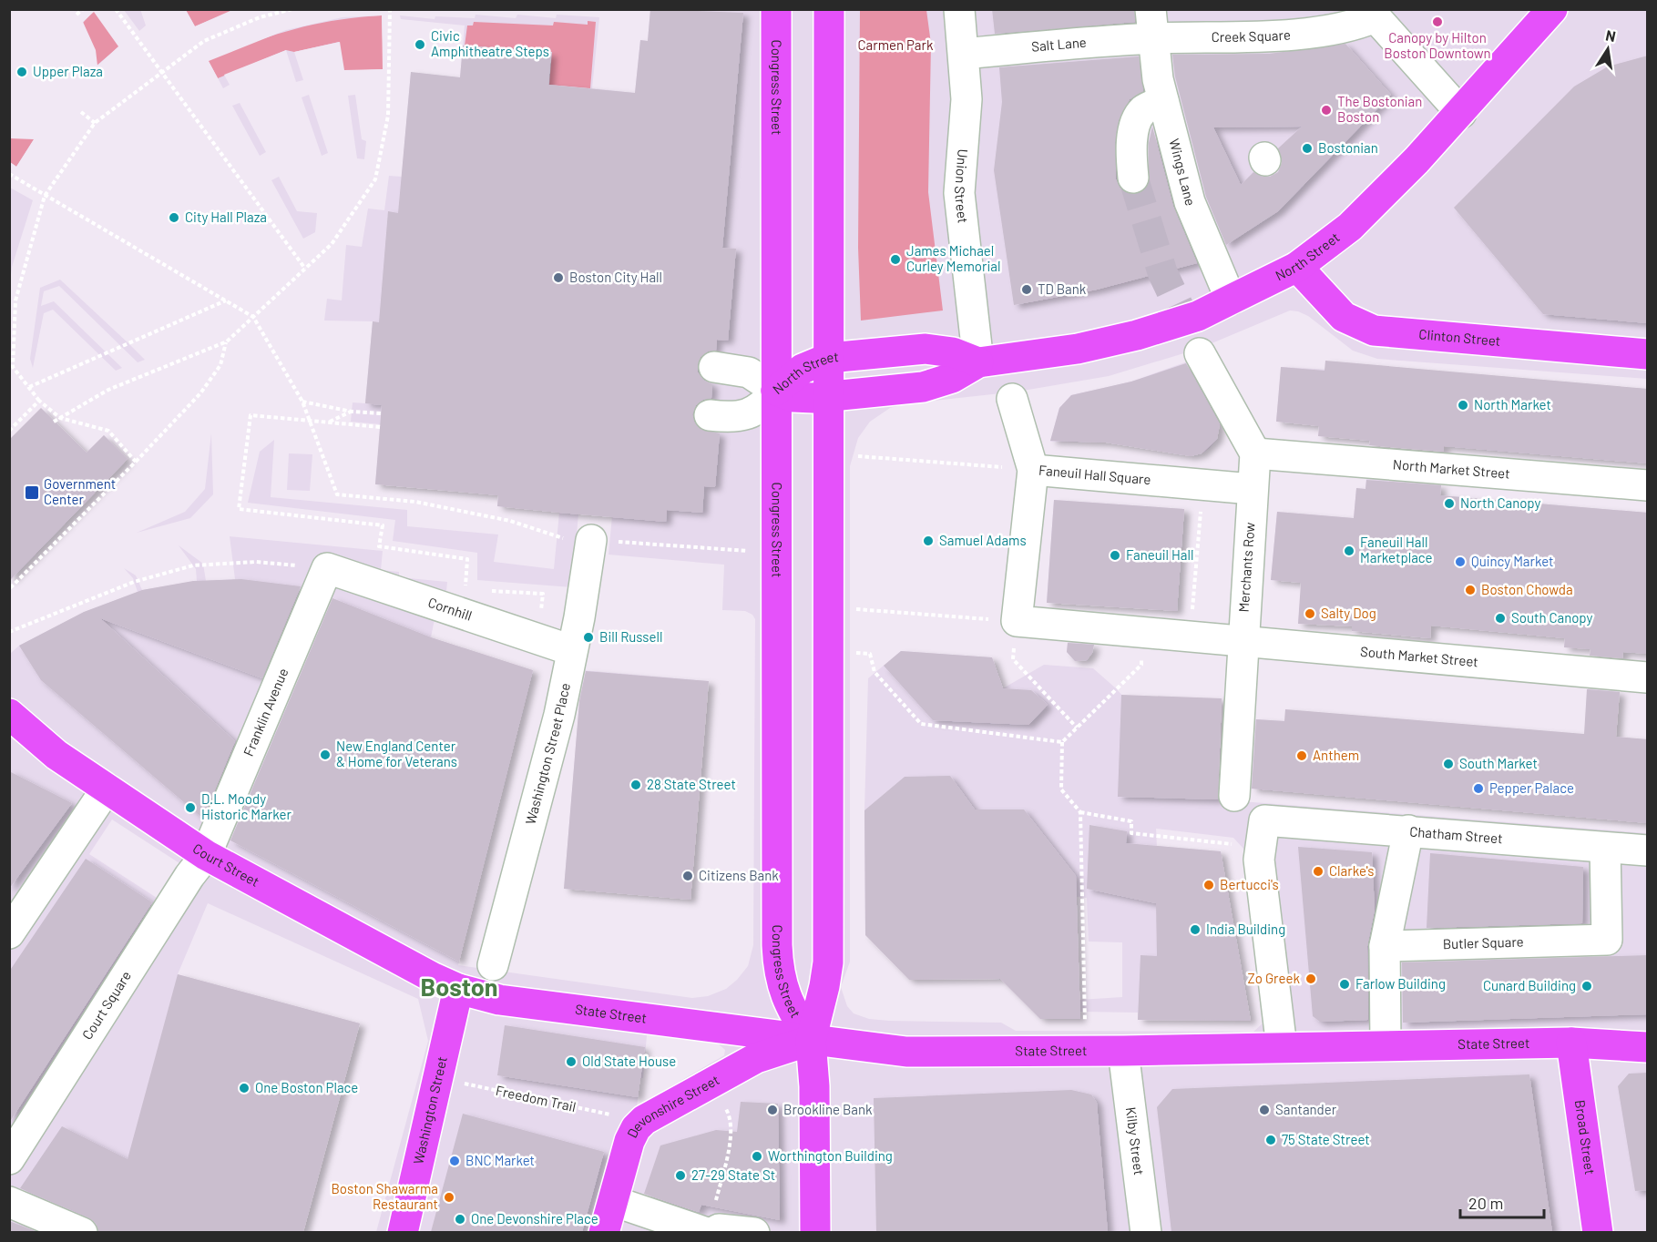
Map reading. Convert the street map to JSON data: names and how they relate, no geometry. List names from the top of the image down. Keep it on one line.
{"streets":{"main road":["Congress Street","North Street","Clinton Street","Court Street","State Street","Devonshire Street","Washington Street","Broad Street"],"street":["Creek Square","Salt Lane","Wings Lane","Union Street","North Market Street","Faneuil Hall Square","Merchants Row","Cornhill","South Market Street","Franklin Avenue","Washington Street Place","Chatham Street","Butler Square","Court Square","Kilby Street"],"path":["Freedom Trail"]},"crossings":[["Creek Square","Salt Lane"],["Creek Square","Wings Lane"],["Salt Lane","Wings Lane"],["Salt Lane","Union Street"],["Congress Street","North Street"],["Congress Street","State Street"],["Congress Street","Devonshire Street"],["Wings Lane","North Street"],["Union Street","North Street"],["North Street","Clinton Street"],["North Market Street","Merchants Row"],["Faneuil Hall Square","Merchants Row"],["Faneuil Hall Square","South Market Street"],["Merchants Row","South Market Street"],["Cornhill","Franklin Avenue"],["Cornhill","Washington Street Place"],["Franklin Avenue","Court Street"],["Franklin Avenue","Court Square"],["Chatham Street","Butler Square"],["Chatham Street","State Street"],["Court Street","Court Square"],["Court Street","State Street"],["Court Street","Washington Street"],["State Street","Devonshire Street"],["State Street","Washington Street"],["State Street","Broad Street"],["State Street","Kilby Street"]],"districts":["Boston"],"parks":["Carmen Park"],"places":{"other":["Canopy by Hilton Boston Downtown","Civic Amphitheatre Steps","Upper Plaza","The Bostonian Boston","Bostonian","City Hall Plaza","James Michael Curley Memorial","Boston City Hall","TD Bank","North Market","North Canopy","Samuel Adams","Faneuil Hall Marketplace","Faneuil Hall","Quincy Market","Boston Chowda","Salty Dog","South Canopy","Bill Russell","New England Center & Home for Veterans","Anthem","South Market","28 State Street","Pepper Palace","D.L. Moody Historic Marker","Clarke's","Citizens Bank","Bertucci's","India Building","Zo Greek","Farlow Building","Cunard Building","Old State House","One Boston Place","Brookline Bank","Santander","75 State Street","Worthington Building","BNC Market","27-29 State St","Boston Shawarma Restaurant","One Devonshire Place"],"transit":["Government Center"]},"scale_bar":"20 m","north":"top"}
